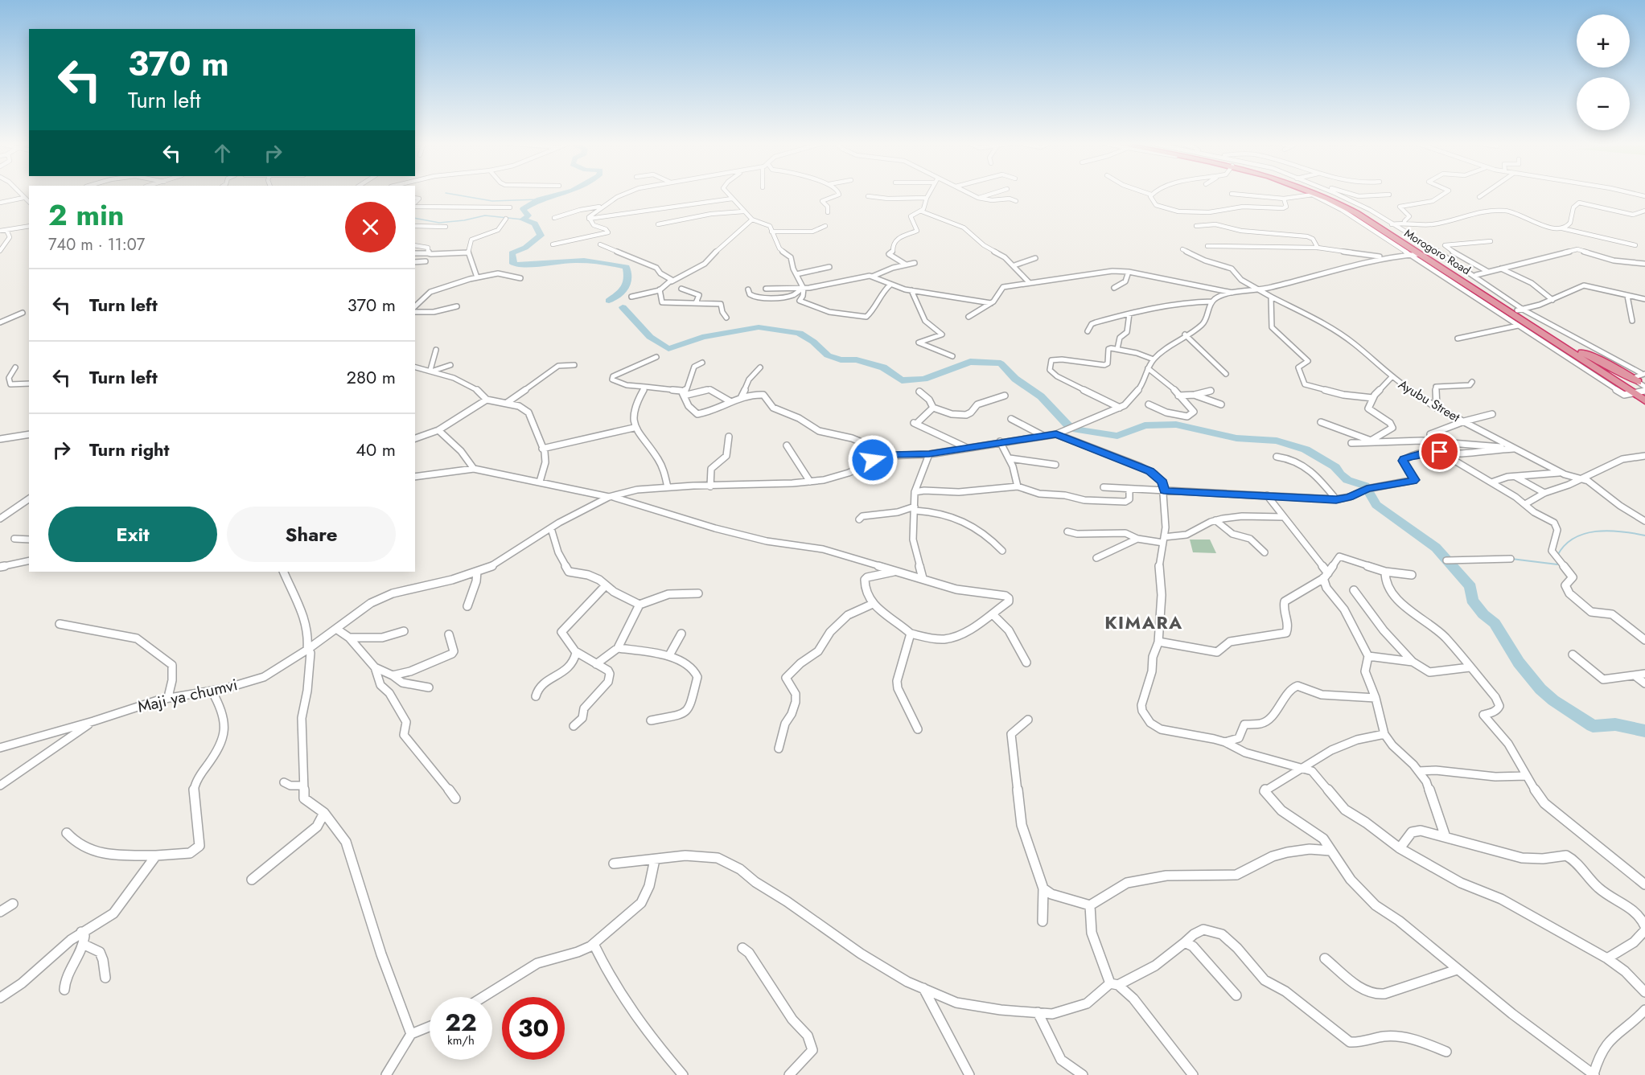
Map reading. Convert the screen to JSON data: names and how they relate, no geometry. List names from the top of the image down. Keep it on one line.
{"streets":{"highway":["Morogoro Road"],"street":["Ayubu Street","Maji ya chumvi"]},"districts":["KIMARA"],"page":{"map_buttons":["+","−"],"turn":["370 m","Turn left"],"heading":["2 min","740 m · 11:07"],"list":[{"name":"Turn left","value":"370 m"},{"name":"Turn left","value":"280 m"},{"name":"Turn right","value":"40 m"}],"buttons":["Exit","Share"],"speed":"22 km/h","limit":"30"}}
